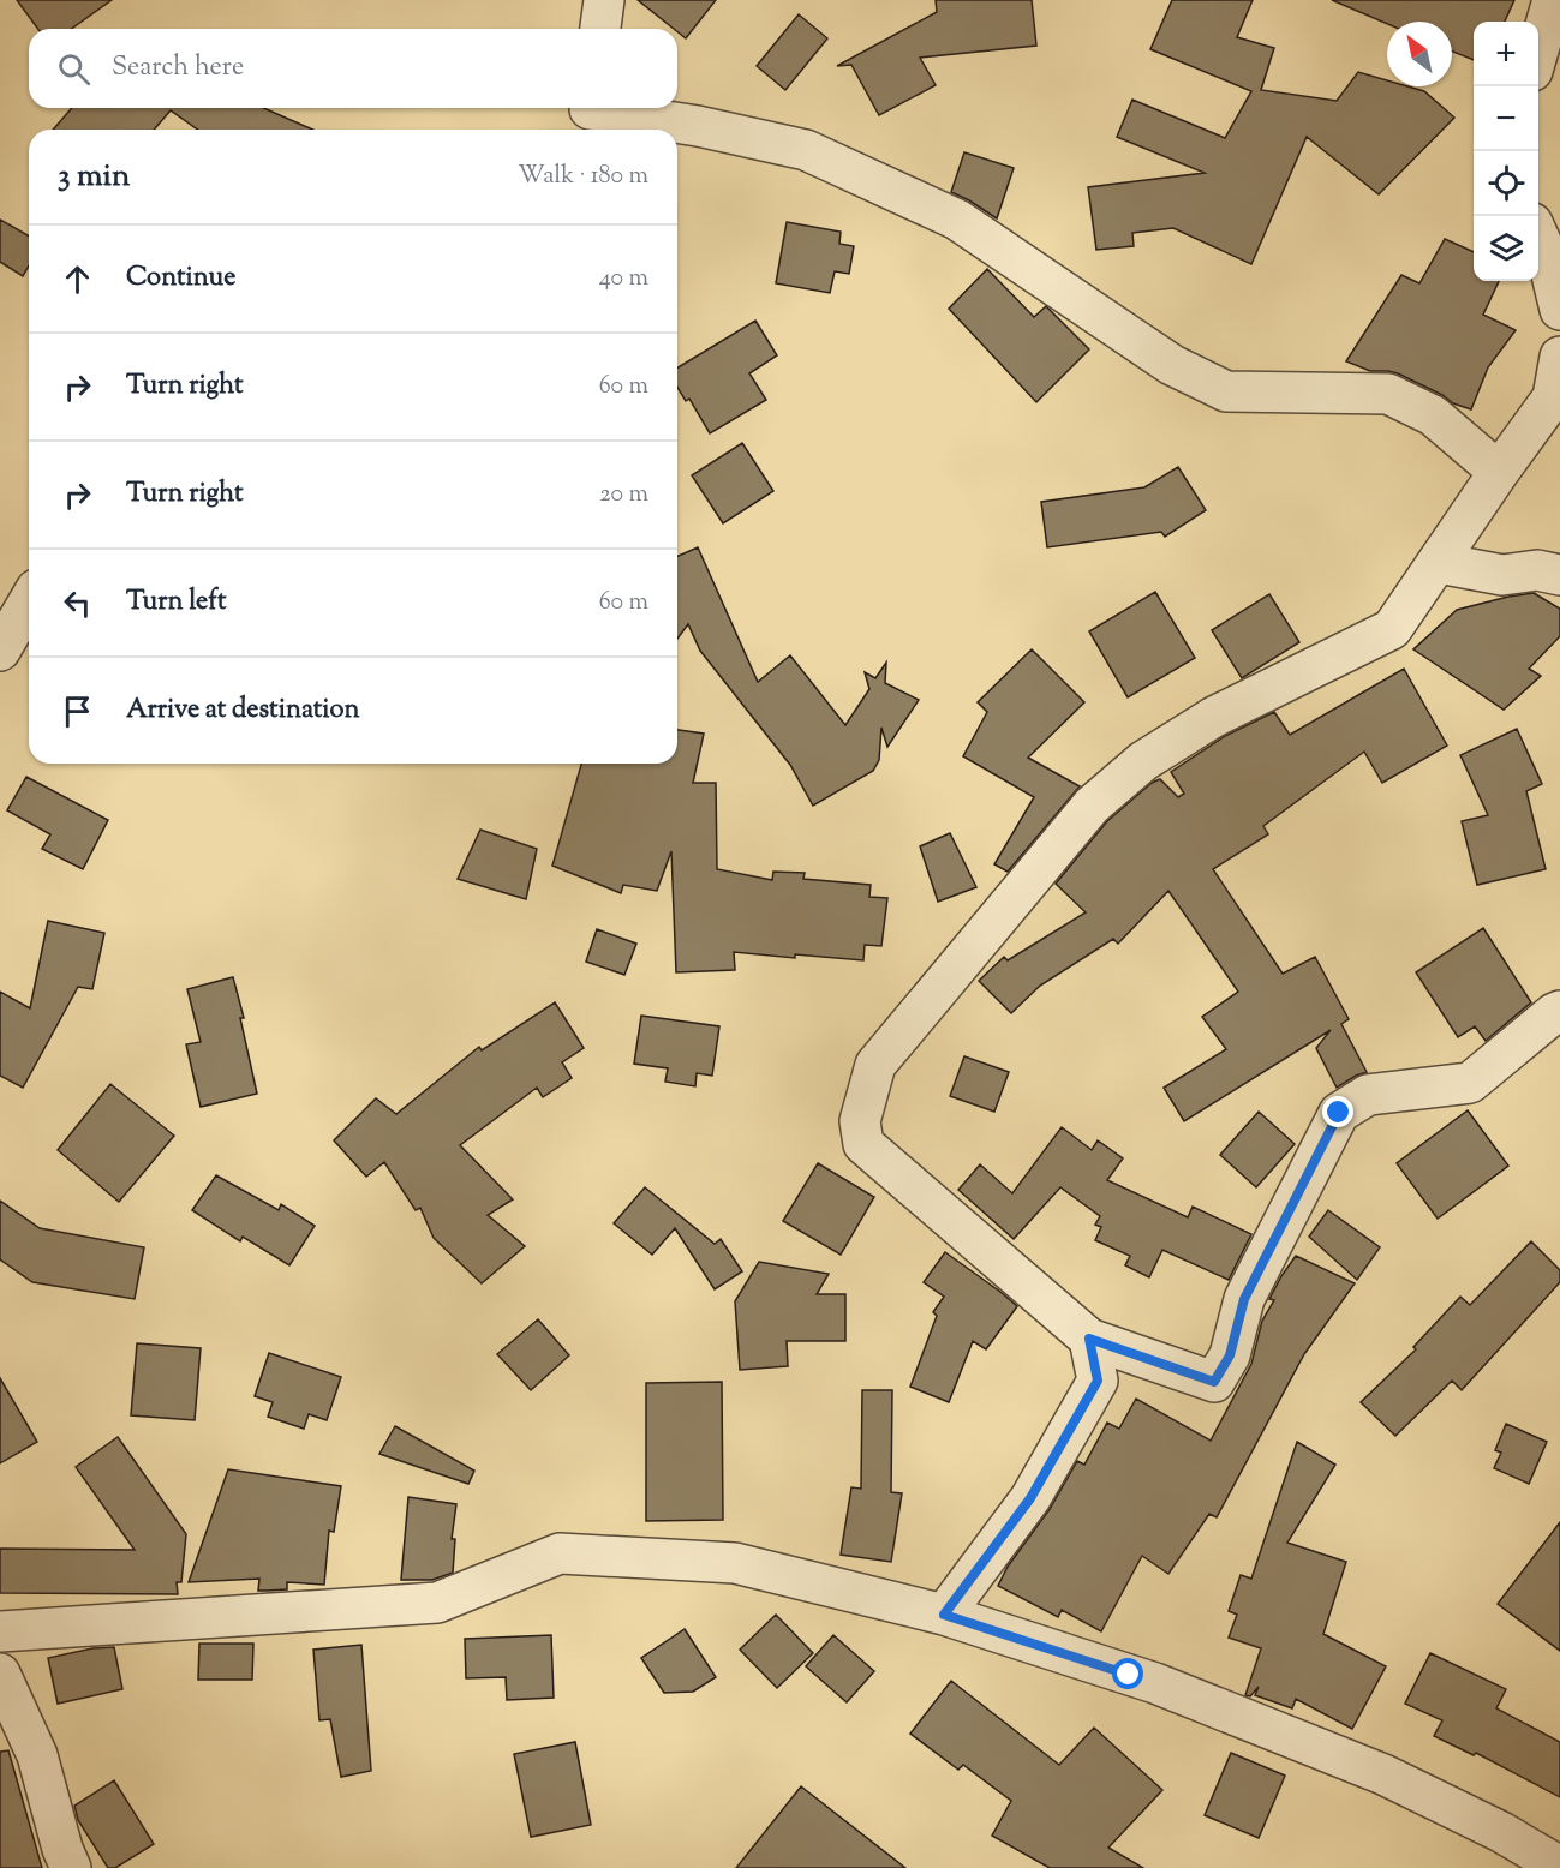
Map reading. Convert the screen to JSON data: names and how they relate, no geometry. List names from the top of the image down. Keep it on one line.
{"north":"top left","page":{"map_buttons":["+","−"],"search":"Search here","heading":["3 min","Walk · 180 m"],"list":[["Continue","40 m"],["Turn right","60 m"],["Turn right","20 m"],["Turn left","60 m"],"Arrive at destination"]}}
